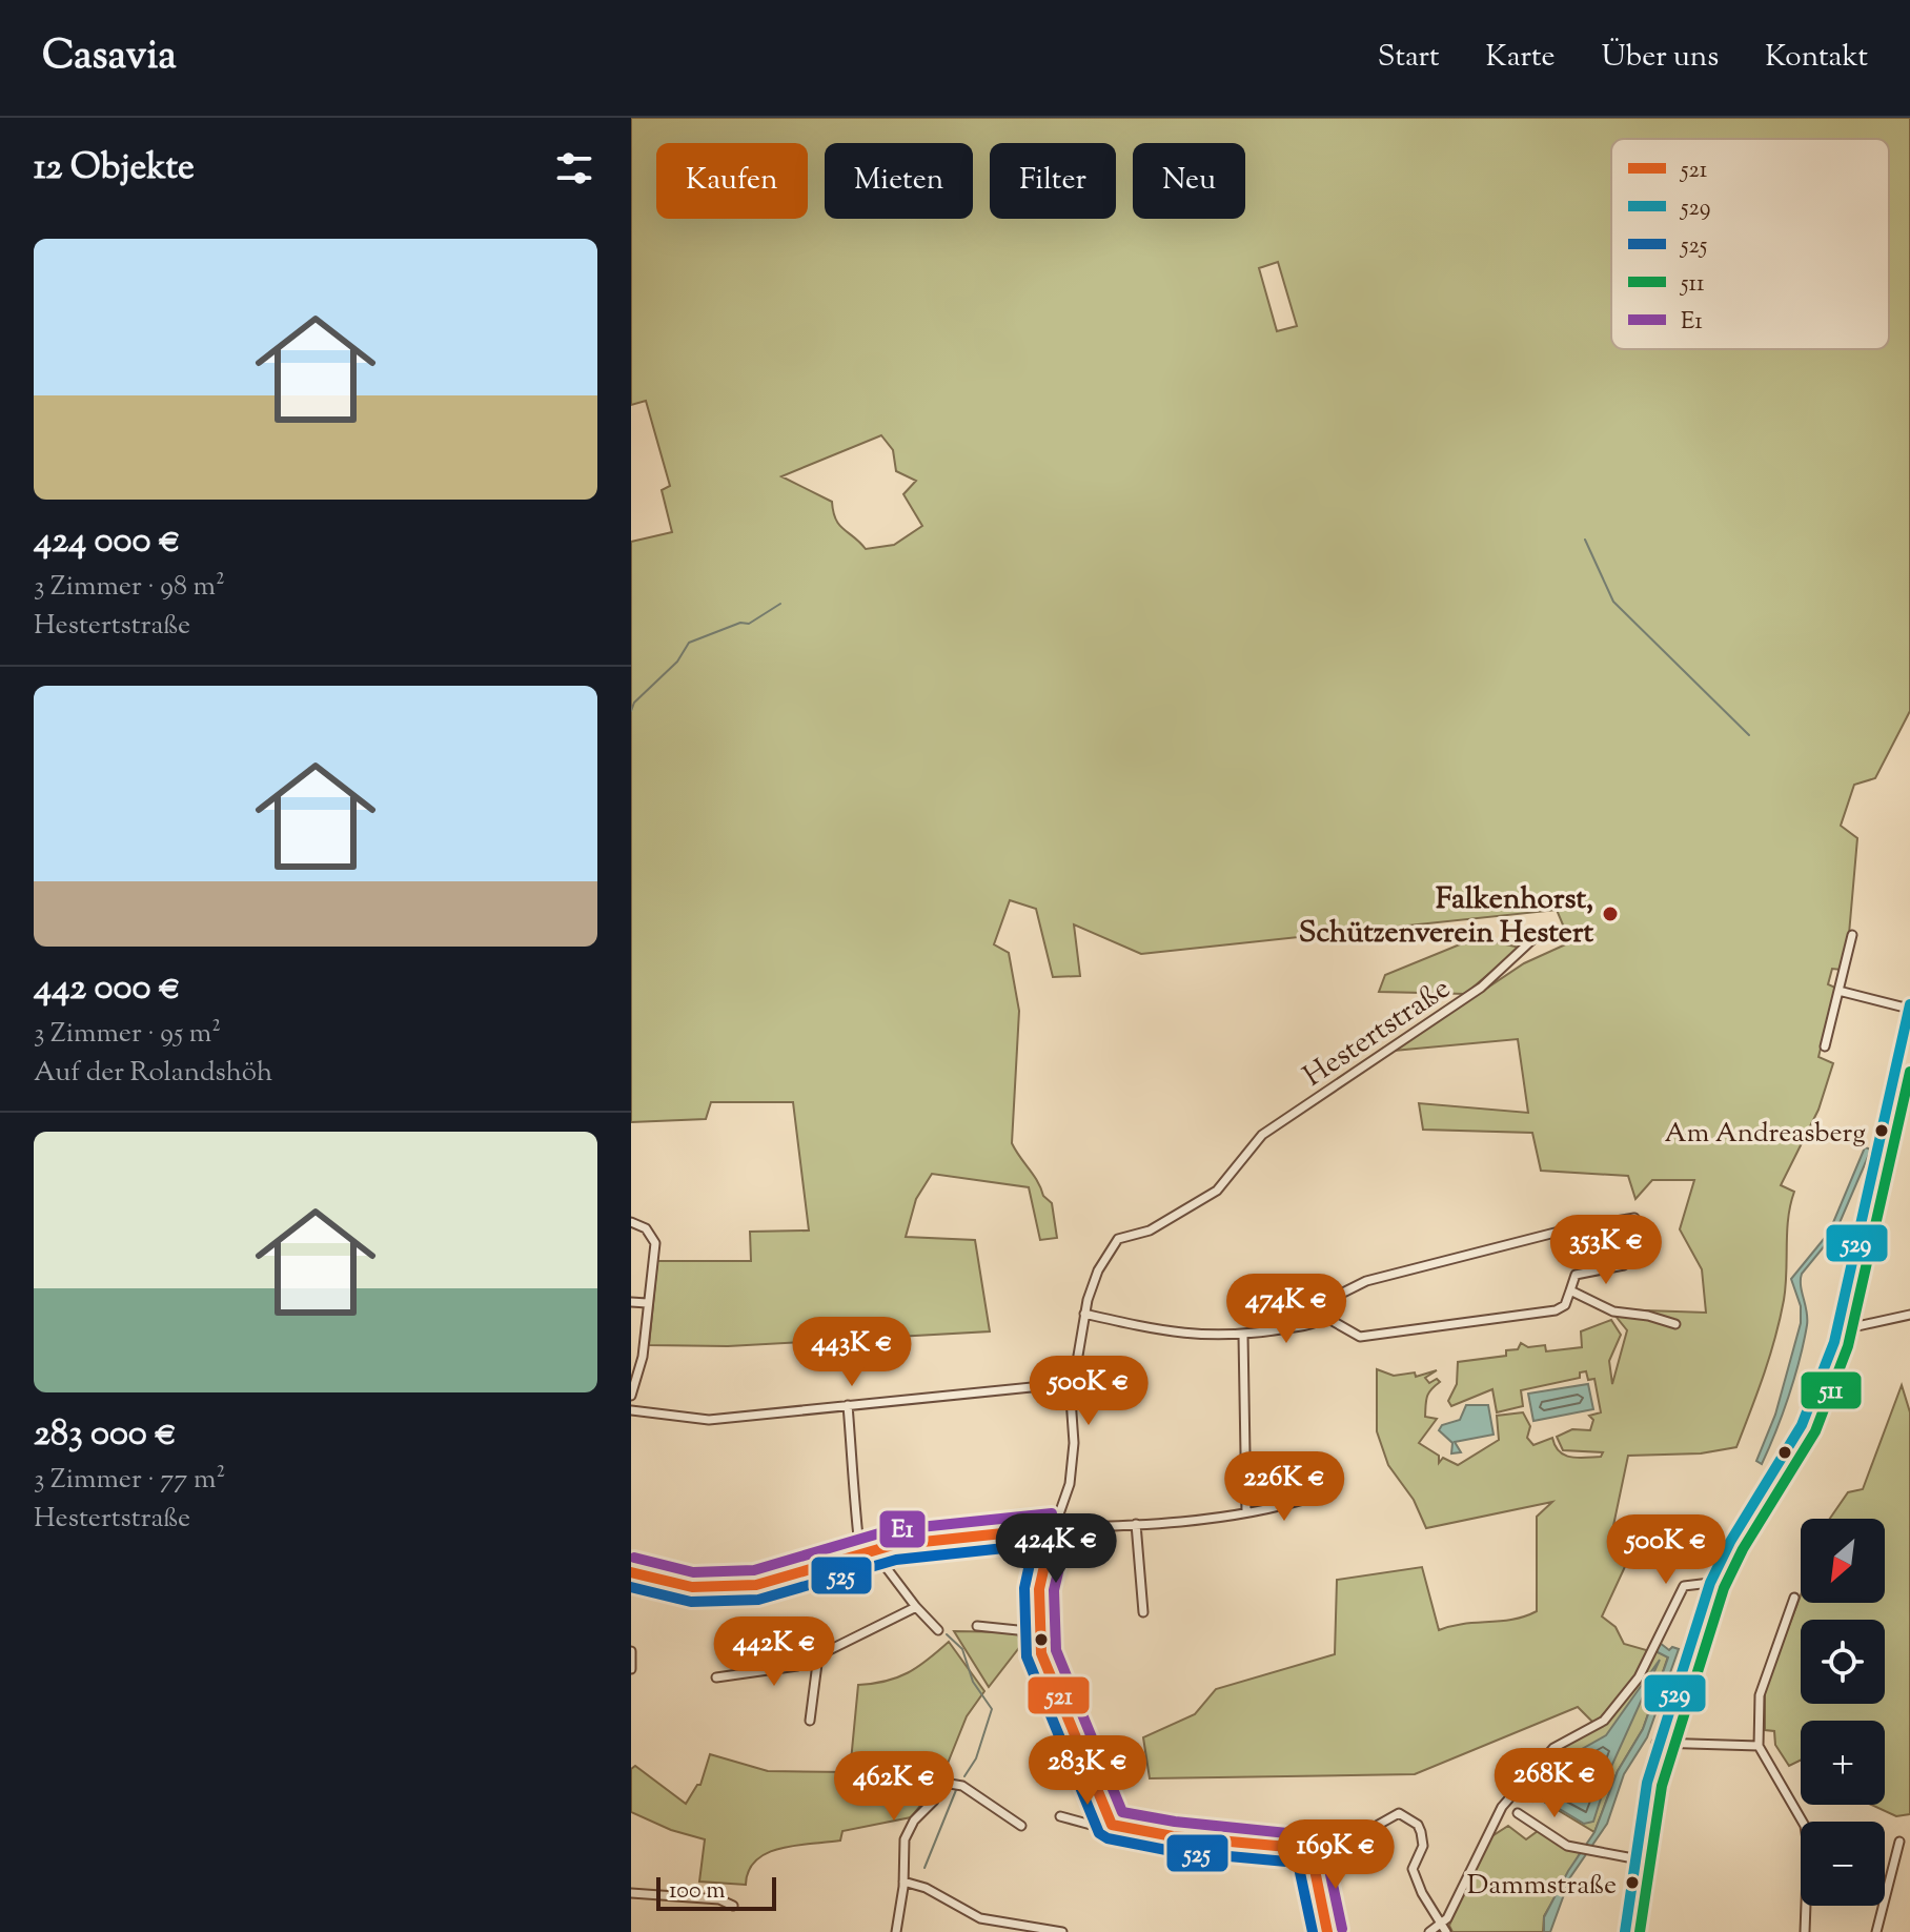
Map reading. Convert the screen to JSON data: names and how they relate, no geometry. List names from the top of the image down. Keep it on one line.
{"streets":{"street":["Hestertstraße"]},"places":["Falkenhorst, Schützenverein Hestert","Am Andreasberg","Dammstraße"],"lines":["transit line 529","transit line 511","transit line E1","transit line 525","transit line 521"],"legend":["521","529","525","511","E1"],"scale_bar":"100 m","north":"bottom left","page":{"header":"Casavia","nav":["Start","Karte","Über uns","Kontakt"],"heading":"12 Objekte","chip":["Kaufen","Mieten","Filter","Neu"],"list":[{"name":"424 000 €","note":"3 Zimmer · 98 m² · Hestertstraße"},{"name":"442 000 €","note":"3 Zimmer · 95 m² · Auf der Rolandshöh"},{"name":"283 000 €","note":"3 Zimmer · 77 m² · Hestertstraße"}],"price":["353K €","474K €","443K €","500K €","226K €","424K €","500K €","442K €","283K €","268K €","462K €","169K €"],"map_buttons":["+","−"],"scale":"100 m"}}
